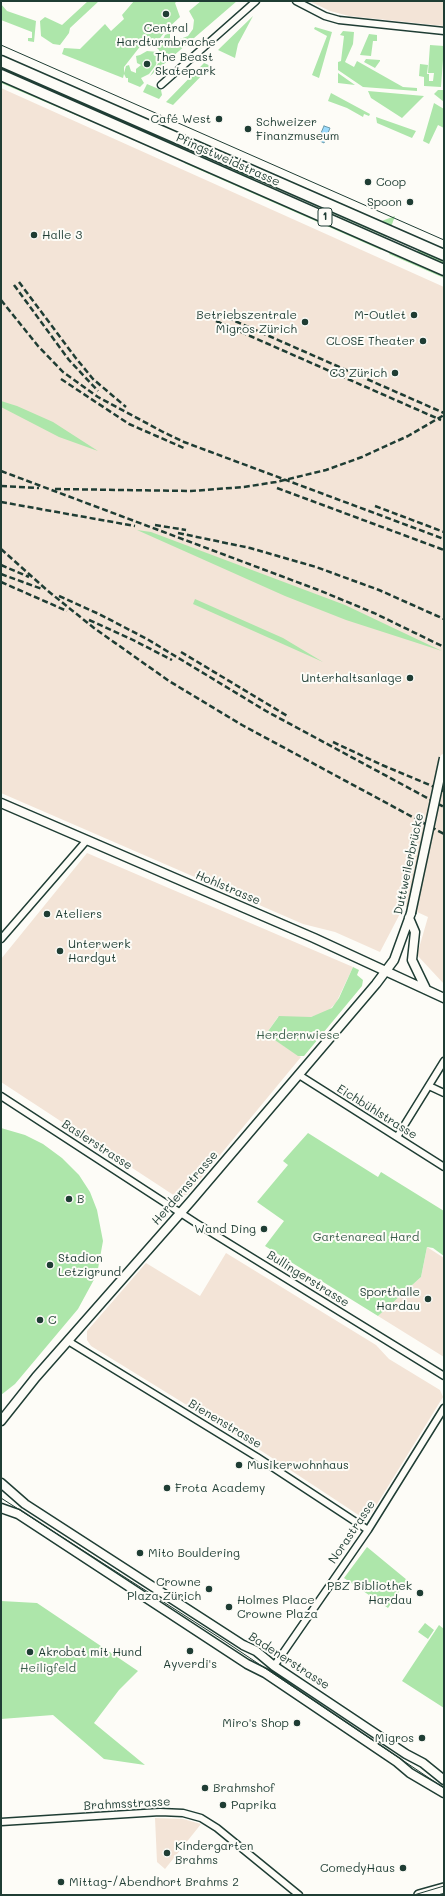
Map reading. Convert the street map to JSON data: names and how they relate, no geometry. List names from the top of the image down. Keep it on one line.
{"streets":{"main road":["Pfingstweidstrasse","1"],"street":["Duttweilerbrücke","Hohlstrasse","Eichbühlstrasse","Baslerstrasse","Herdernstrasse","Bullingerstrasse","Bienenstrasse","Norastrasse","Badenerstrasse","Brahmsstrasse"]},"crossings":[["Duttweilerbrücke","Hohlstrasse"],["Duttweilerbrücke","Herdernstrasse"],["Hohlstrasse","Herdernstrasse"],["Eichbühlstrasse","Herdernstrasse"],["Baslerstrasse","Herdernstrasse"],["Baslerstrasse","Bullingerstrasse"],["Herdernstrasse","Bullingerstrasse"],["Herdernstrasse","Bienenstrasse"],["Bienenstrasse","Norastrasse"],["Norastrasse","Badenerstrasse"]],"parks":["Herdernwiese","Gartenareal Hard","Heiligfeld"],"places":["Central Hardturmbrache","The Beast Skatepark","Café West","Schweizer Finanzmuseum","Coop","Spoon","Halle 3","M-Outlet","Betriebszentrale Migros Zürich","CLOSE Theater","C3 Zürich","Unterhaltsanlage","Ateliers","Unterwerk Hardgut","B","Wand Ding","Stadion Letzigrund","Sporthalle Hardau","C","Musikerwohnhaus","Frota Academy","Mito Bouldering","Crowne Plaza Zürich","PBZ Bibliothek Hardau","Holmes Place Crowne Plaza","Ayverdi's","Akrobat mit Hund","Miro's Shop","Migros","Brahmshof","Paprika","Kindergarten Brahms","ComedyHaus","Mittag-/Abendhort Brahms 2"]}
